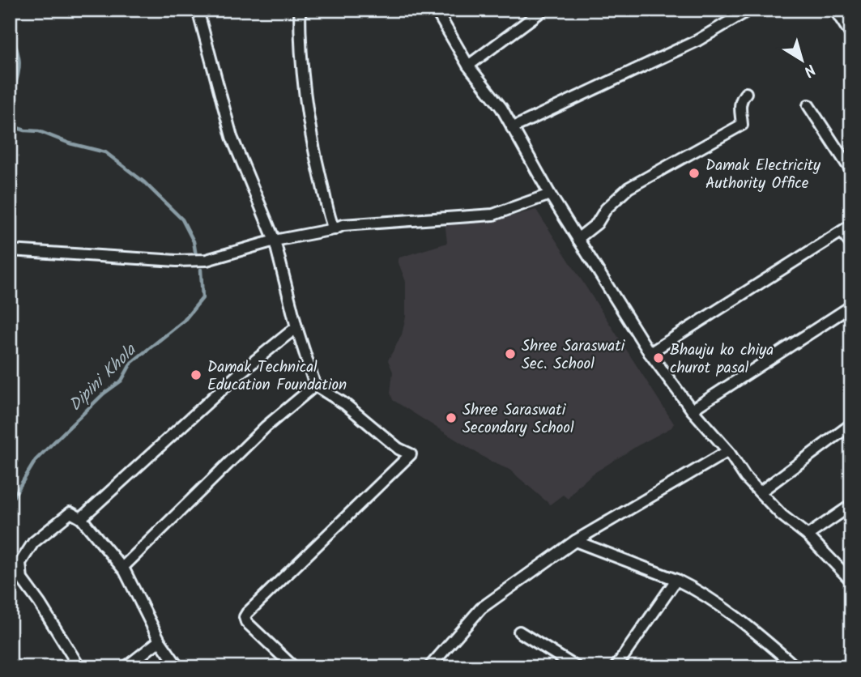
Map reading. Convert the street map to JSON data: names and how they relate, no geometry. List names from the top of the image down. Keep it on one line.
{"water":["Dipini Khola"],"places":["Damak Electricity Authority Office","Shree Saraswati Sec. School","Bhauju ko chiya churot pasal","Damak Technical Education Foundation","Shree Saraswati Secondary School"],"north":"bottom right"}
